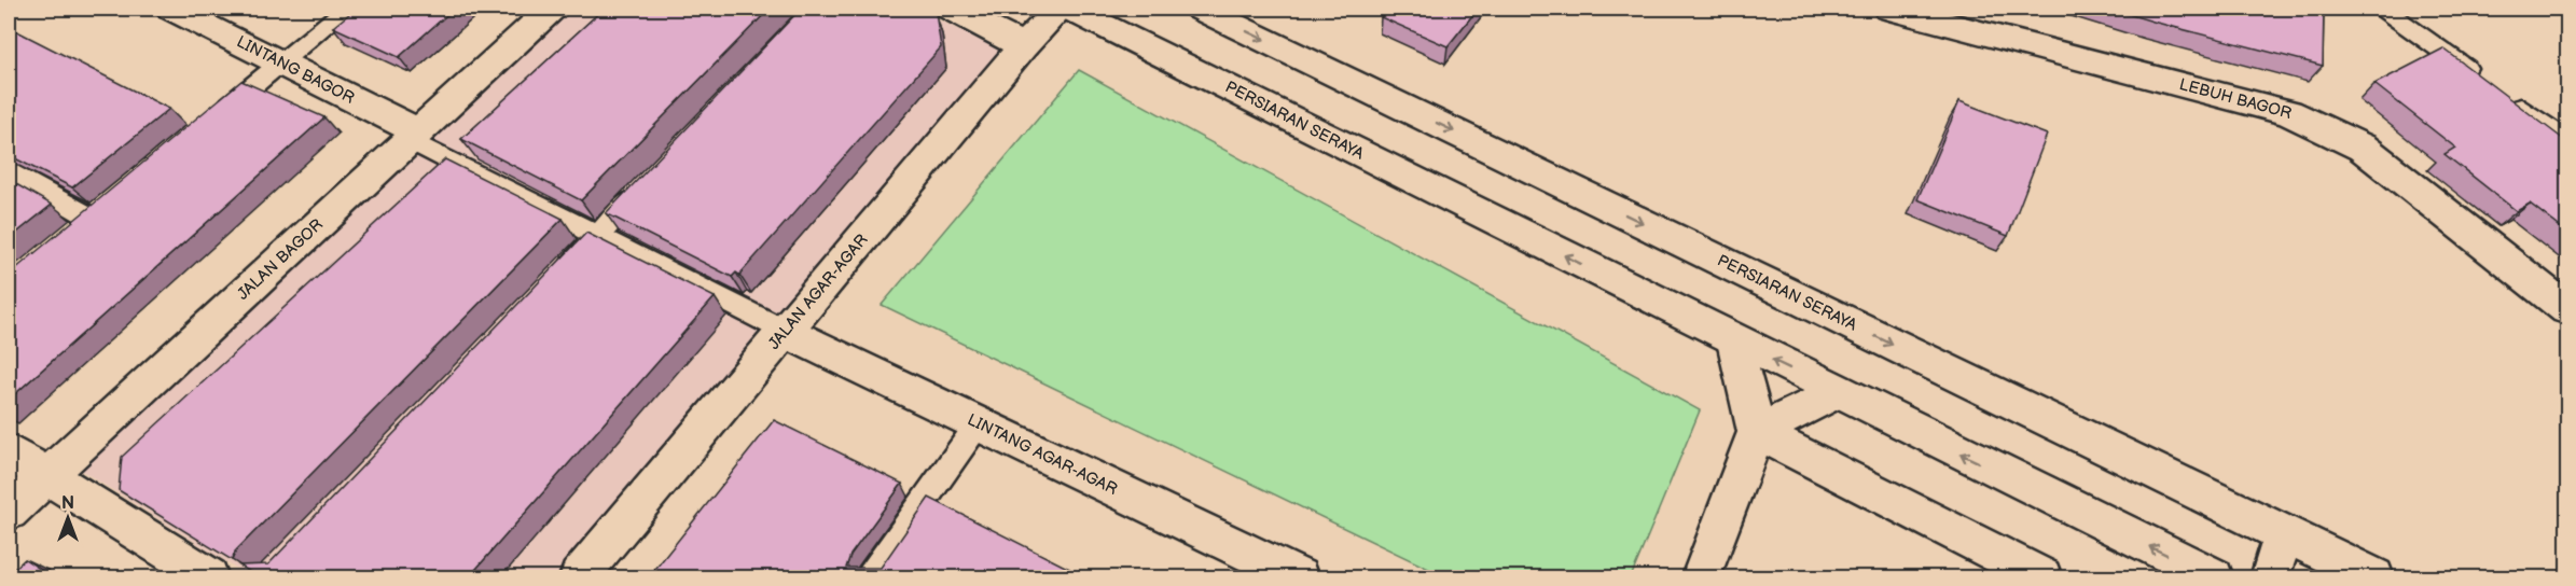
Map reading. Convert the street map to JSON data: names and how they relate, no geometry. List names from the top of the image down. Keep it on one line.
{"streets":{"street":["LINTANG BAGOR","LEBUH BAGOR","PERSIARAN SERAYA","JALAN BAGOR","JALAN AGAR-AGAR","LINTANG AGAR-AGAR"]},"crossings":[["LINTANG BAGOR","JALAN BAGOR"],["JALAN AGAR-AGAR","LINTANG AGAR-AGAR"]],"north":"top"}
